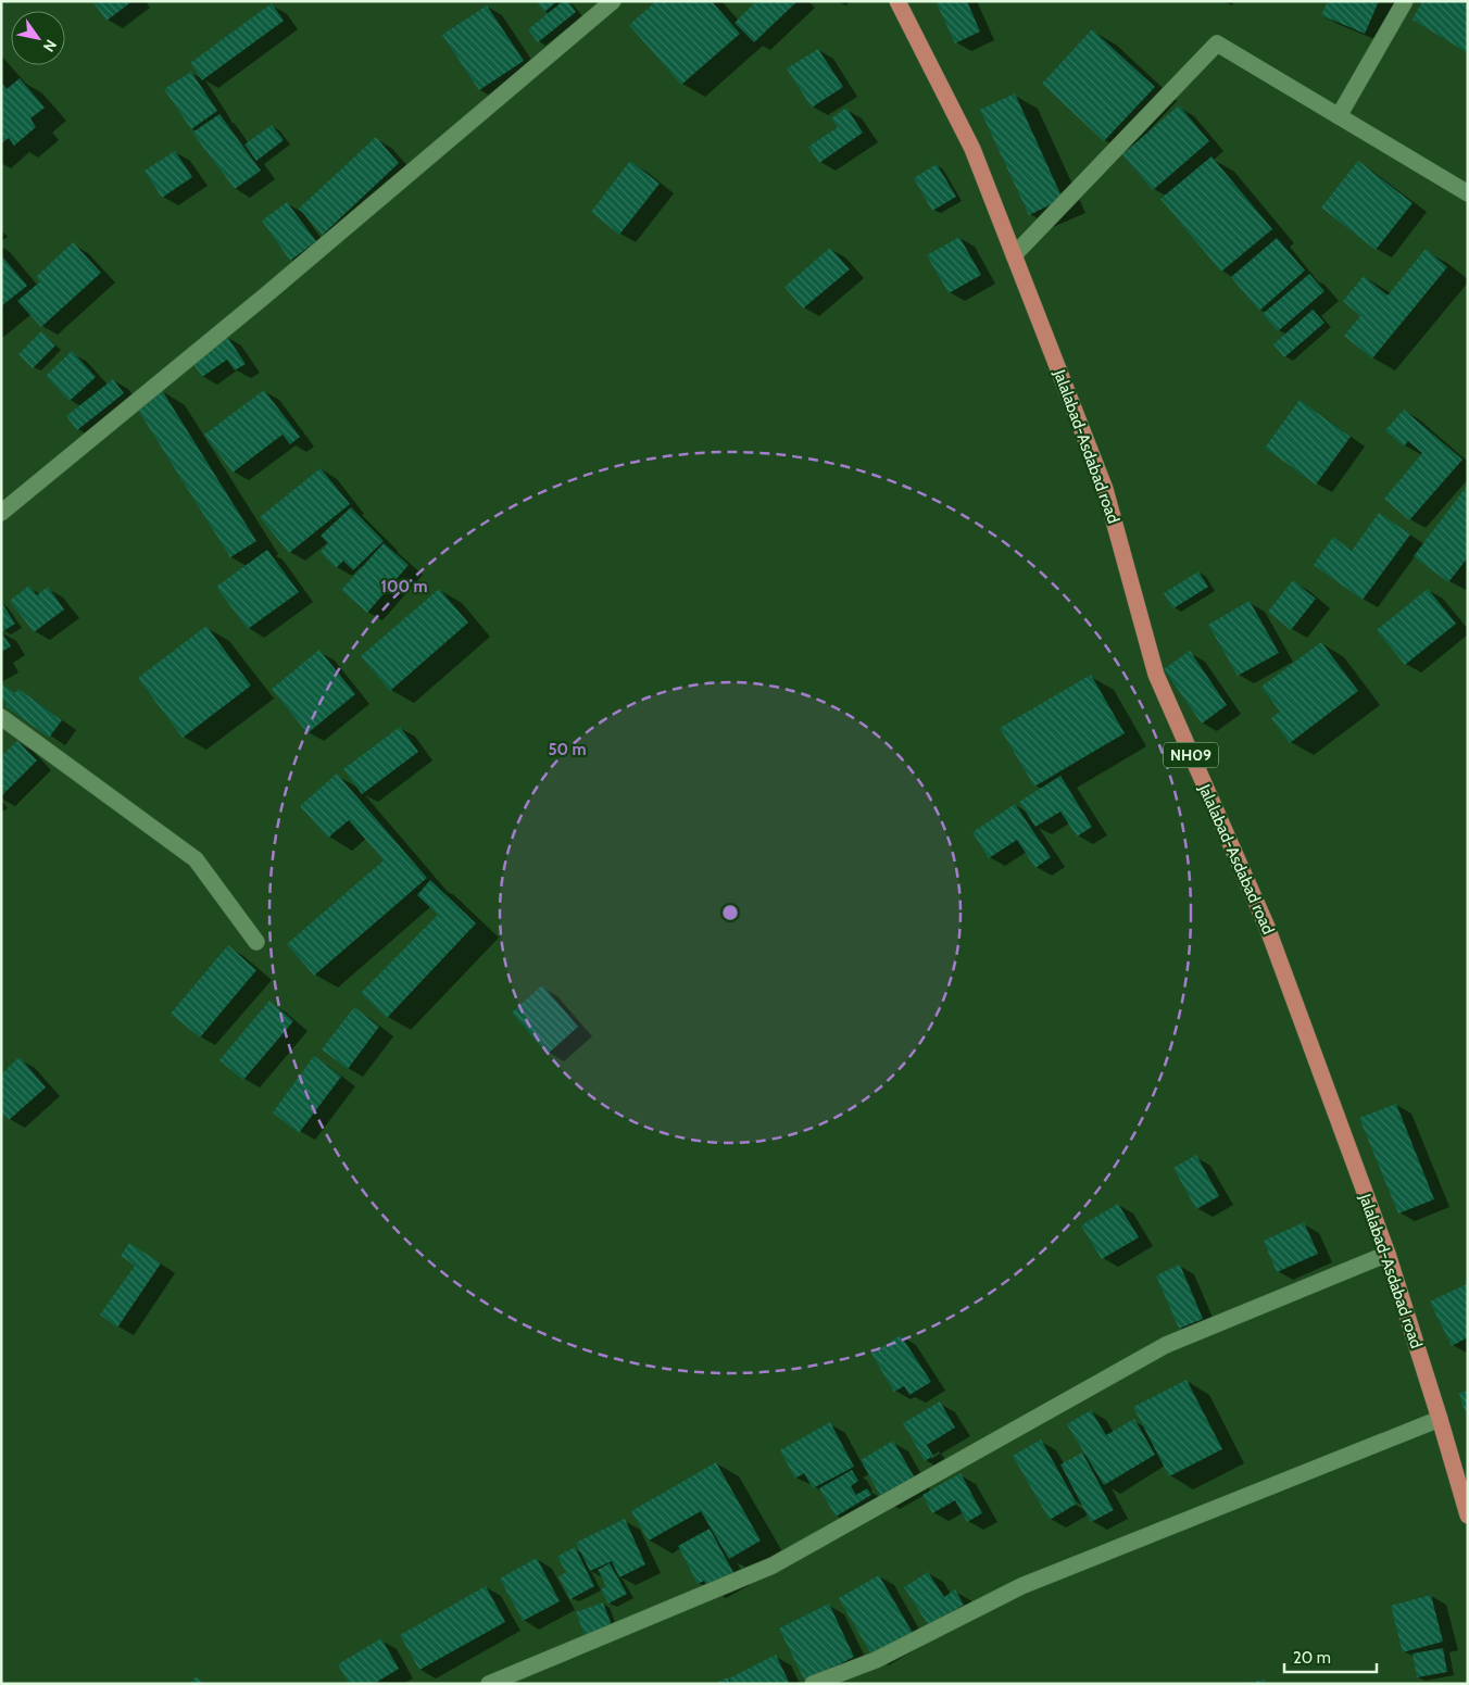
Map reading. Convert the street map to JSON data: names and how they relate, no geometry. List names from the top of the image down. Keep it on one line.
{"streets":{"main road":["Jalalabad-Asdabad road","NH09"]},"scale_bar":"20 m","north":"bottom right","rings":["100 m","50 m"]}
